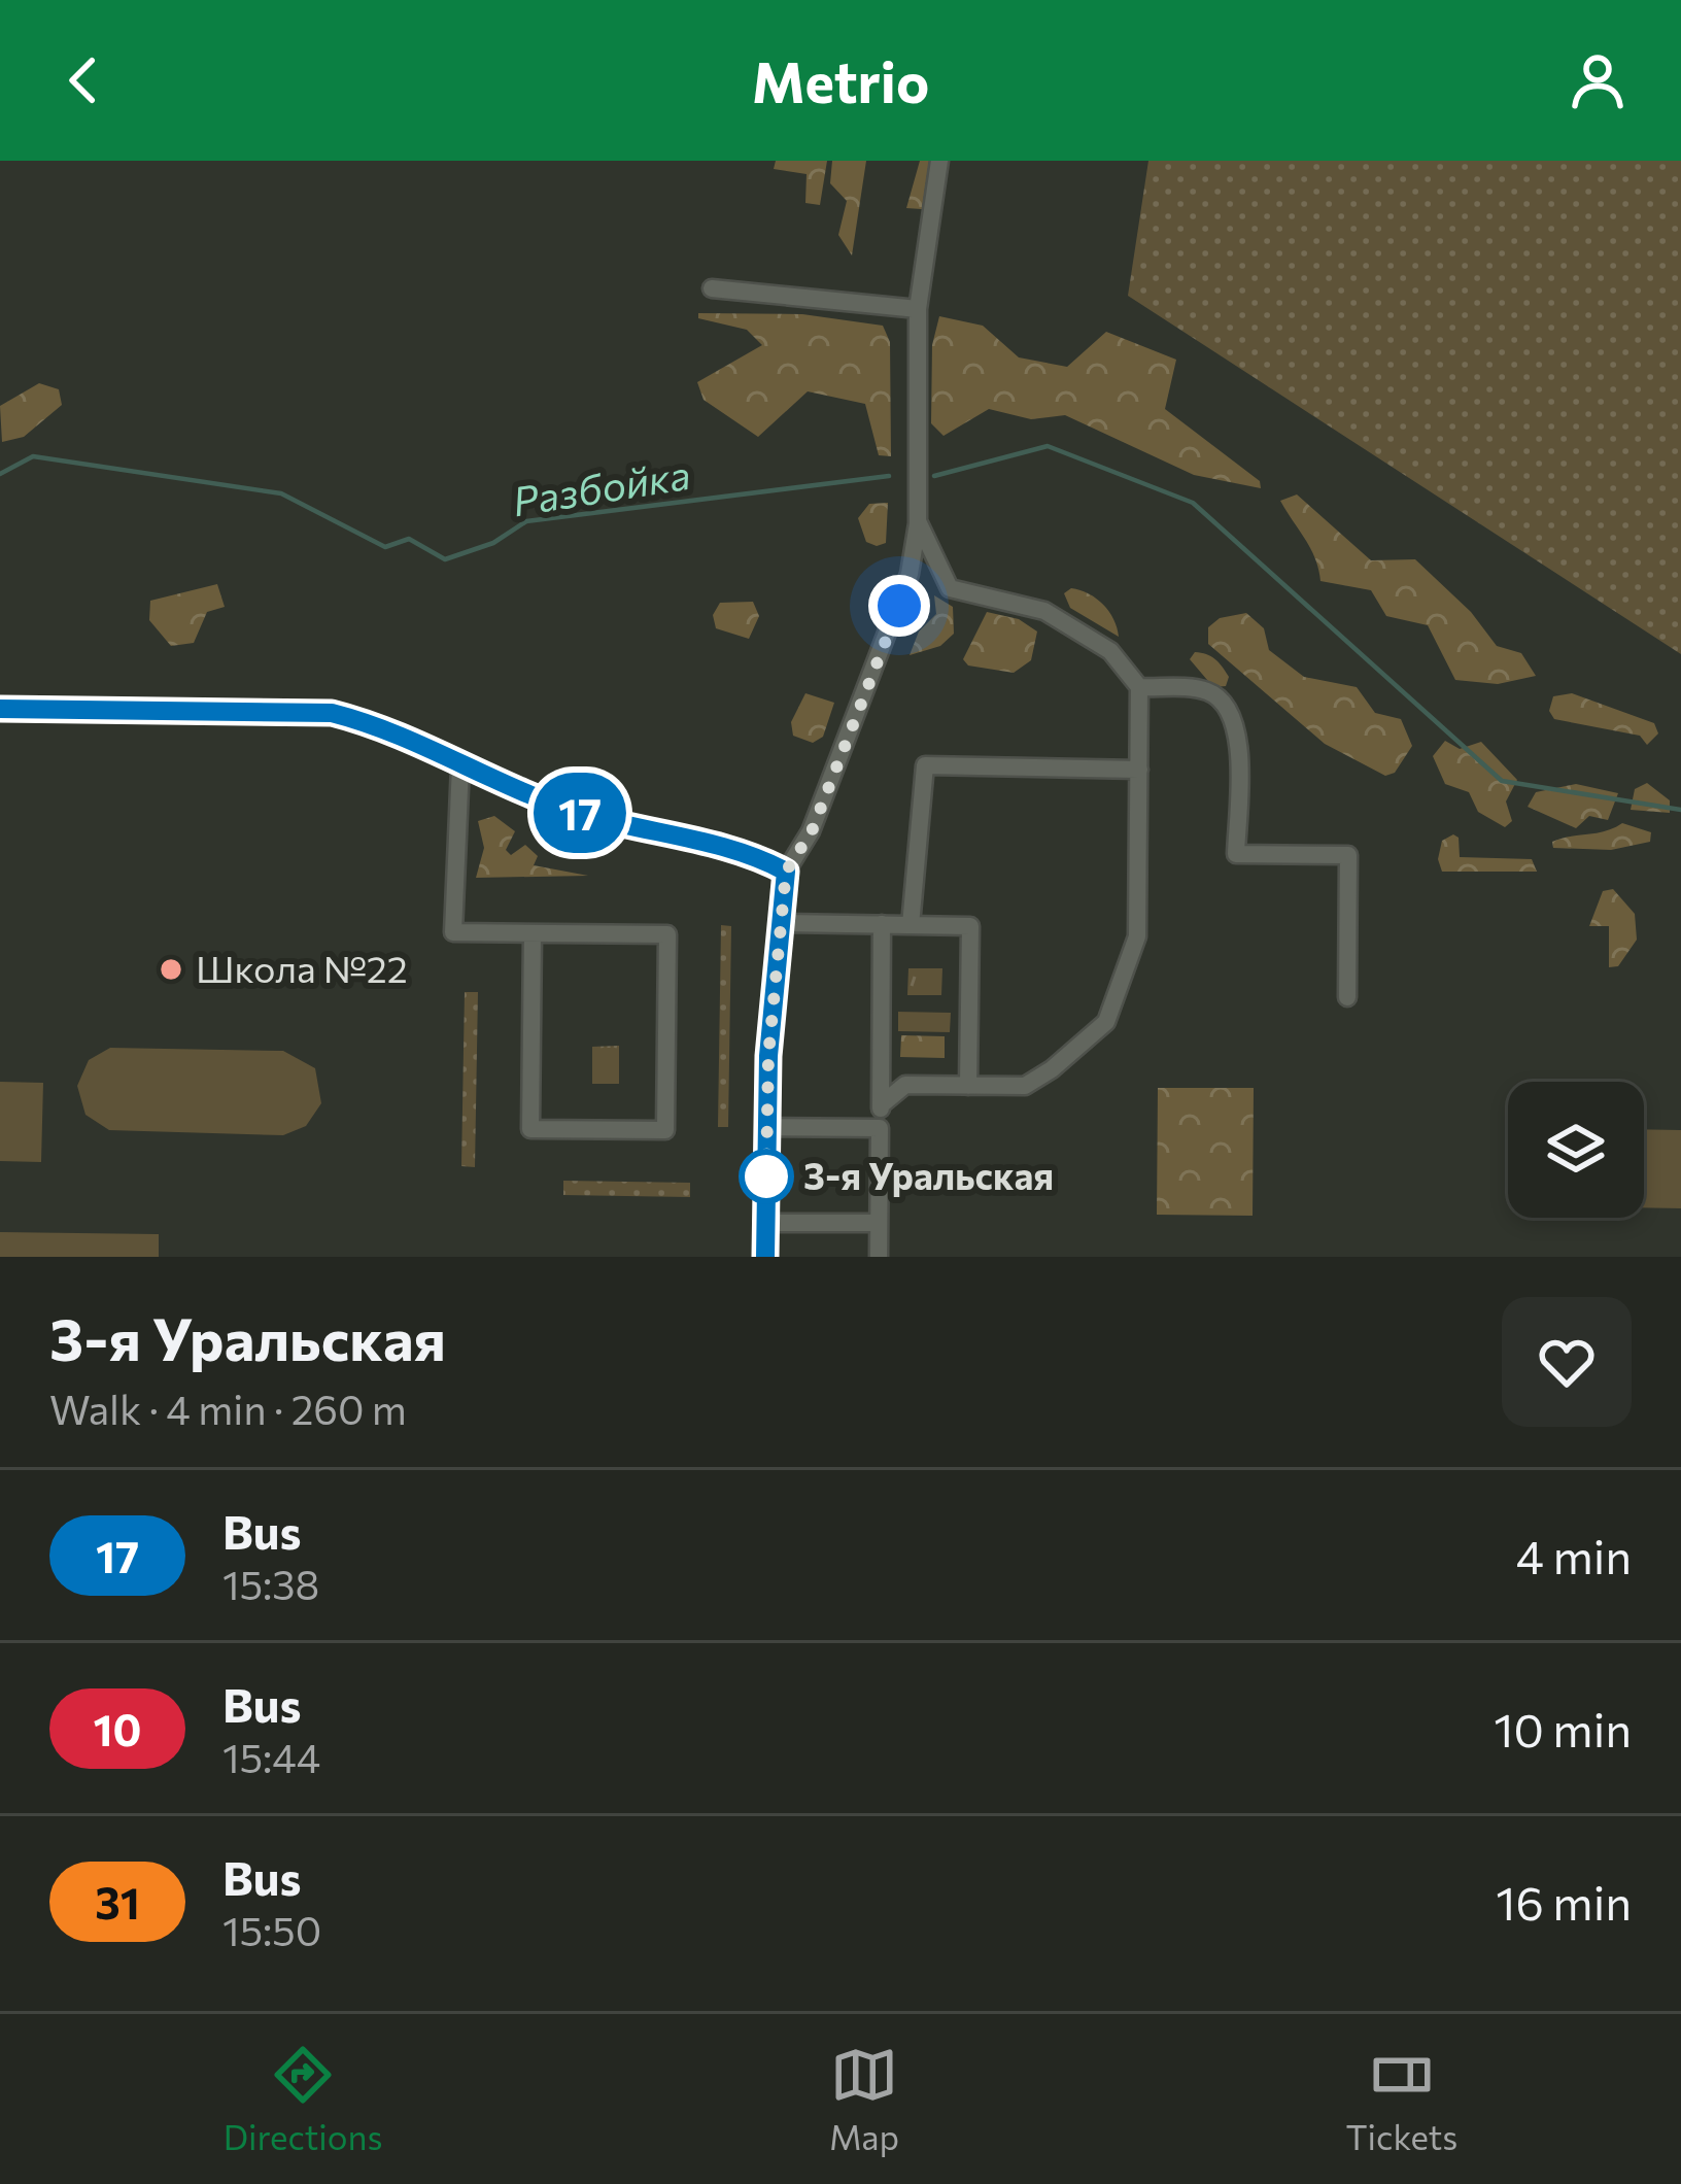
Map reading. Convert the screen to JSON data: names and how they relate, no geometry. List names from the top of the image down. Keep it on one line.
{"water":["Разбойка"],"places":["Школа №22","3-я Уральская"],"lines":["bus line 17"],"page":{"header":"Metrio","on_map":"17","heading":["3-я Уральская","Walk · 4 min · 260 m"],"list":[{"mark":"17","name":"Bus","note":"15:38","value":"4 min"},{"mark":"10","name":"Bus","note":"15:44","value":"10 min"},{"mark":"31","name":"Bus","note":"15:50","value":"16 min"}],"tabs":["Directions","Map","Tickets"]}}
